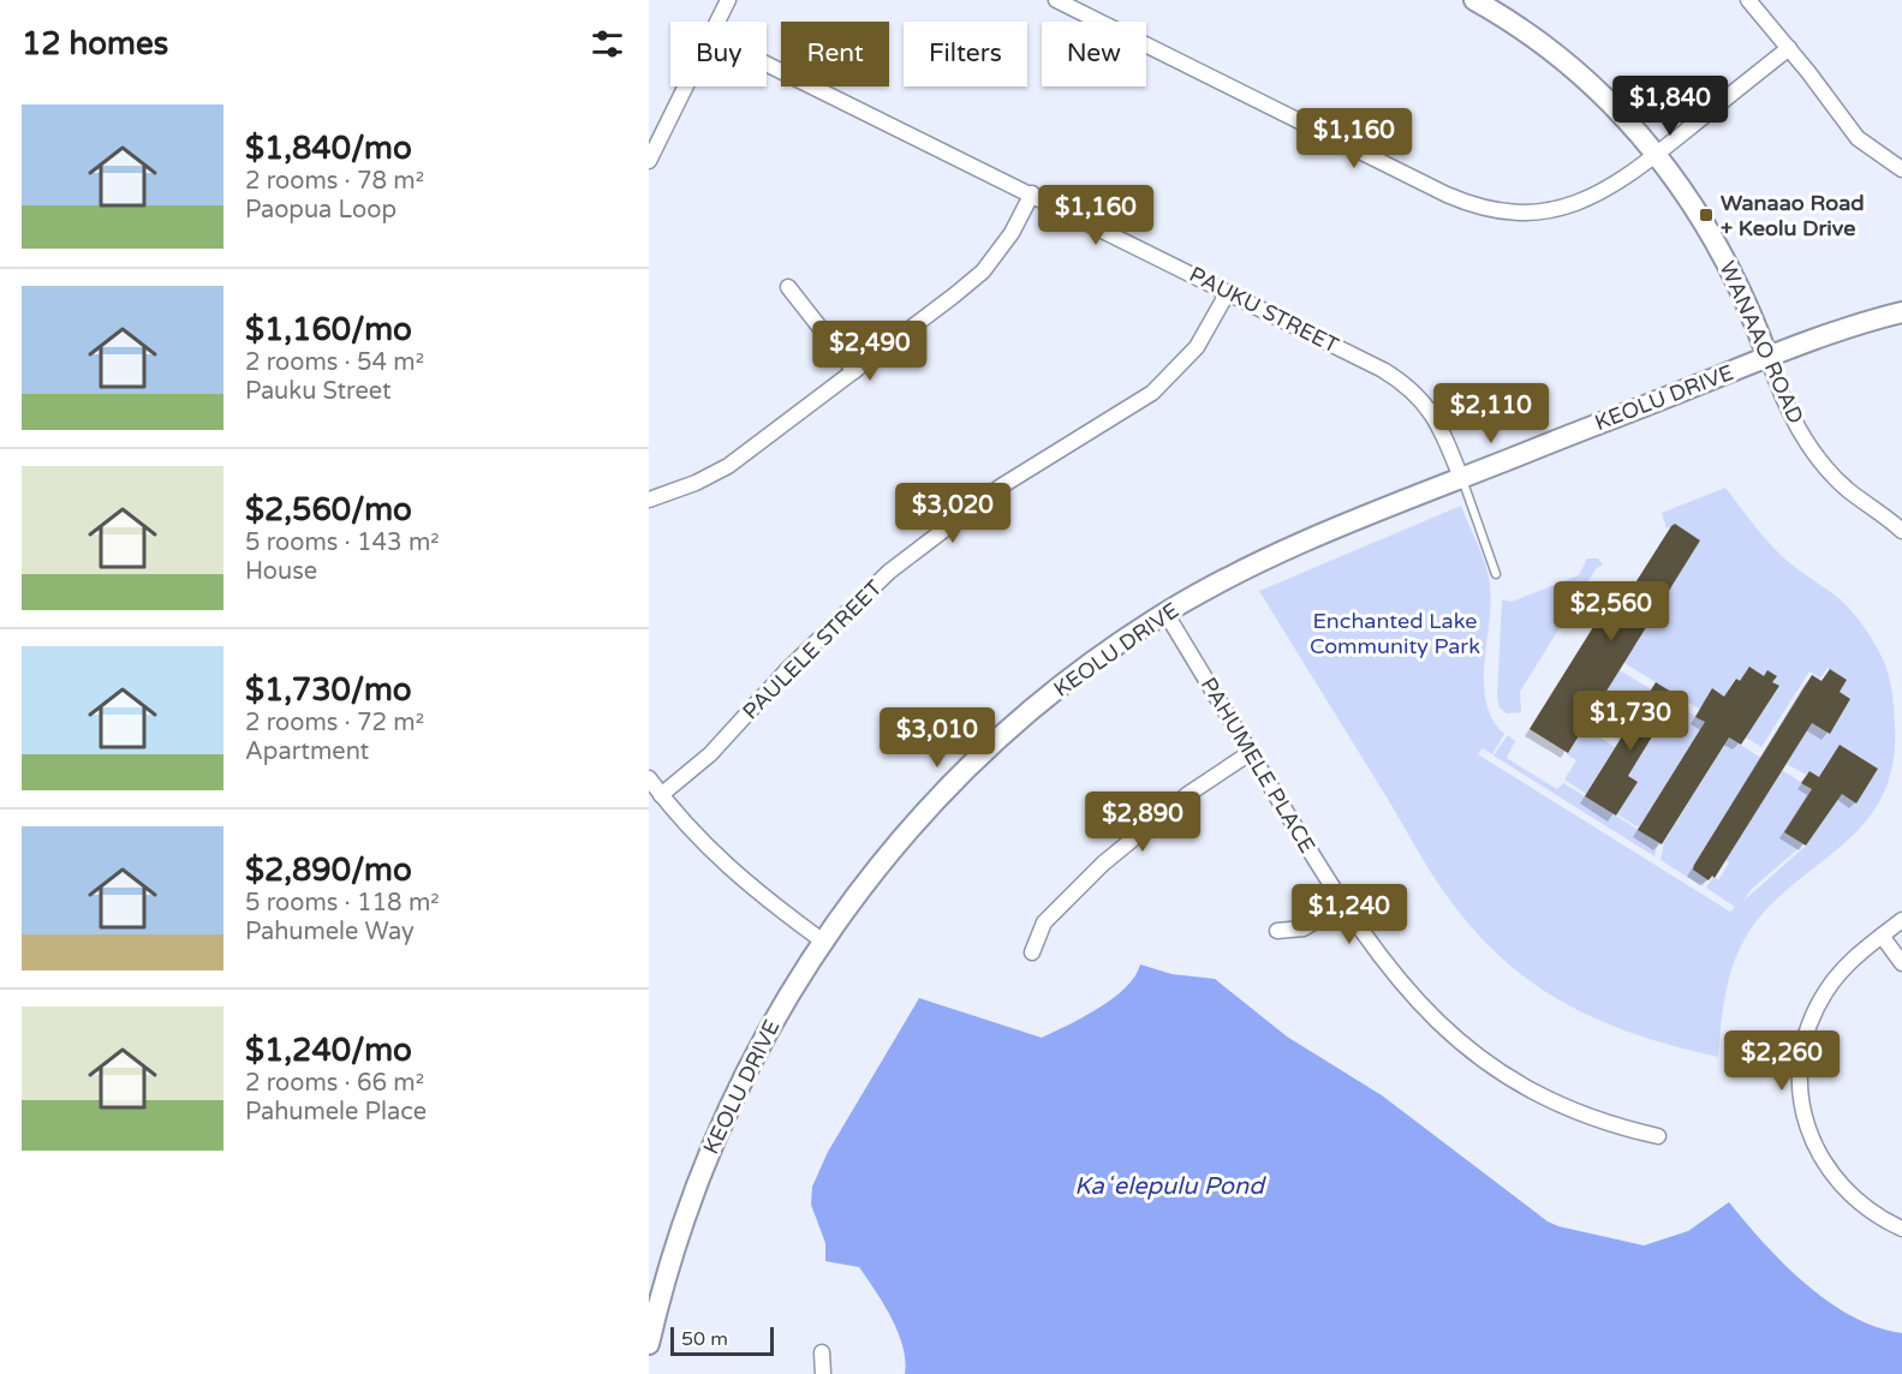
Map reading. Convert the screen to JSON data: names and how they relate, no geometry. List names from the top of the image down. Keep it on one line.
{"streets":{"main road":["WANAAO ROAD","KEOLU DRIVE"],"street":["PAUKU STREET","PAULELE STREET","PAHUMELE PLACE"]},"crossings":[["PAUKU STREET","KEOLU DRIVE"],["PAUKU STREET","PAULELE STREET"],["WANAAO ROAD","KEOLU DRIVE"],["KEOLU DRIVE","PAHUMELE PLACE"]],"water":["Kaʻelepulu Pond"],"parks":["Enchanted Lake Community Park"],"places":{"transit":["Wanaao Road + Keolu Drive"]},"scale_bar":"50 m","page":{"heading":"12 homes","chip":["Buy","Rent","Filters","New"],"price":["$1,840","$1,160","$1,160","$2,490","$2,110","$3,020","$2,560","$1,730","$3,010","$2,890","$1,240","$2,260"],"list":[{"name":"$1,840/mo","note":"2 rooms · 78 m² · Paopua Loop"},{"name":"$1,160/mo","note":"2 rooms · 54 m² · Pauku Street"},{"name":"$2,560/mo","note":"5 rooms · 143 m² · House"},{"name":"$1,730/mo","note":"2 rooms · 72 m² · Apartment"},{"name":"$2,890/mo","note":"5 rooms · 118 m² · Pahumele Way"},{"name":"$1,240/mo","note":"2 rooms · 66 m² · Pahumele Place"}],"scale":"50 m"}}
